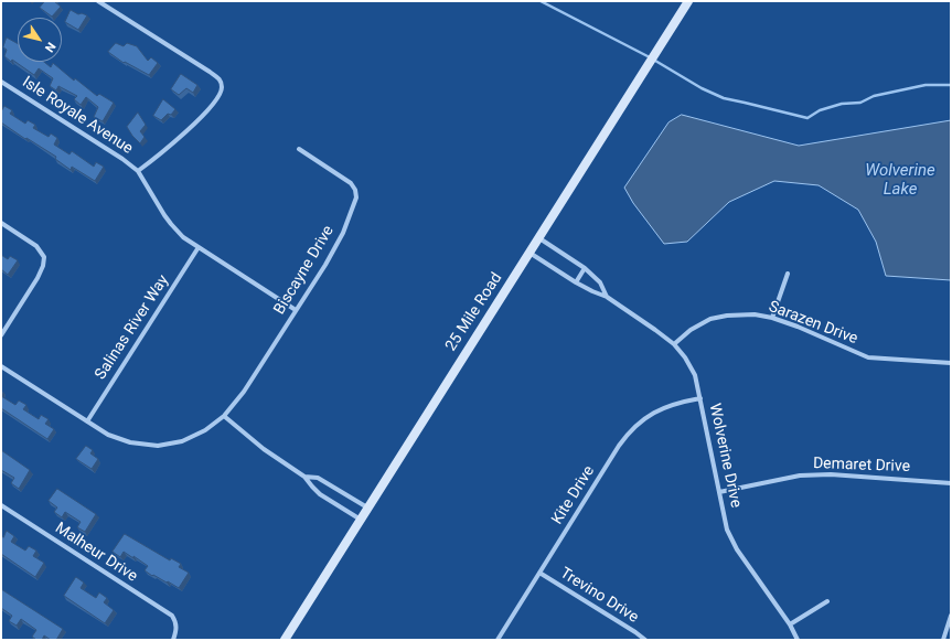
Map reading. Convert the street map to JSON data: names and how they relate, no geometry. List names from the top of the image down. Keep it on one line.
{"streets":{"street":["Isle Royale Avenue","Biscayne Drive","25 Mile Road","Sarazen Drive","Salinas River Way","Wolverine Drive","Demaret Drive","Kite Drive","Malheur Drive","Trevino Drive"]},"crossings":[["Isle Royale Avenue","Biscayne Drive"],["Isle Royale Avenue","Salinas River Way"],["Biscayne Drive","Salinas River Way"],["25 Mile Road","Wolverine Drive"],["Sarazen Drive","Wolverine Drive"],["Wolverine Drive","Demaret Drive"],["Wolverine Drive","Kite Drive"],["Kite Drive","Trevino Drive"]],"water":["Wolverine Lake"],"north":"bottom right"}
